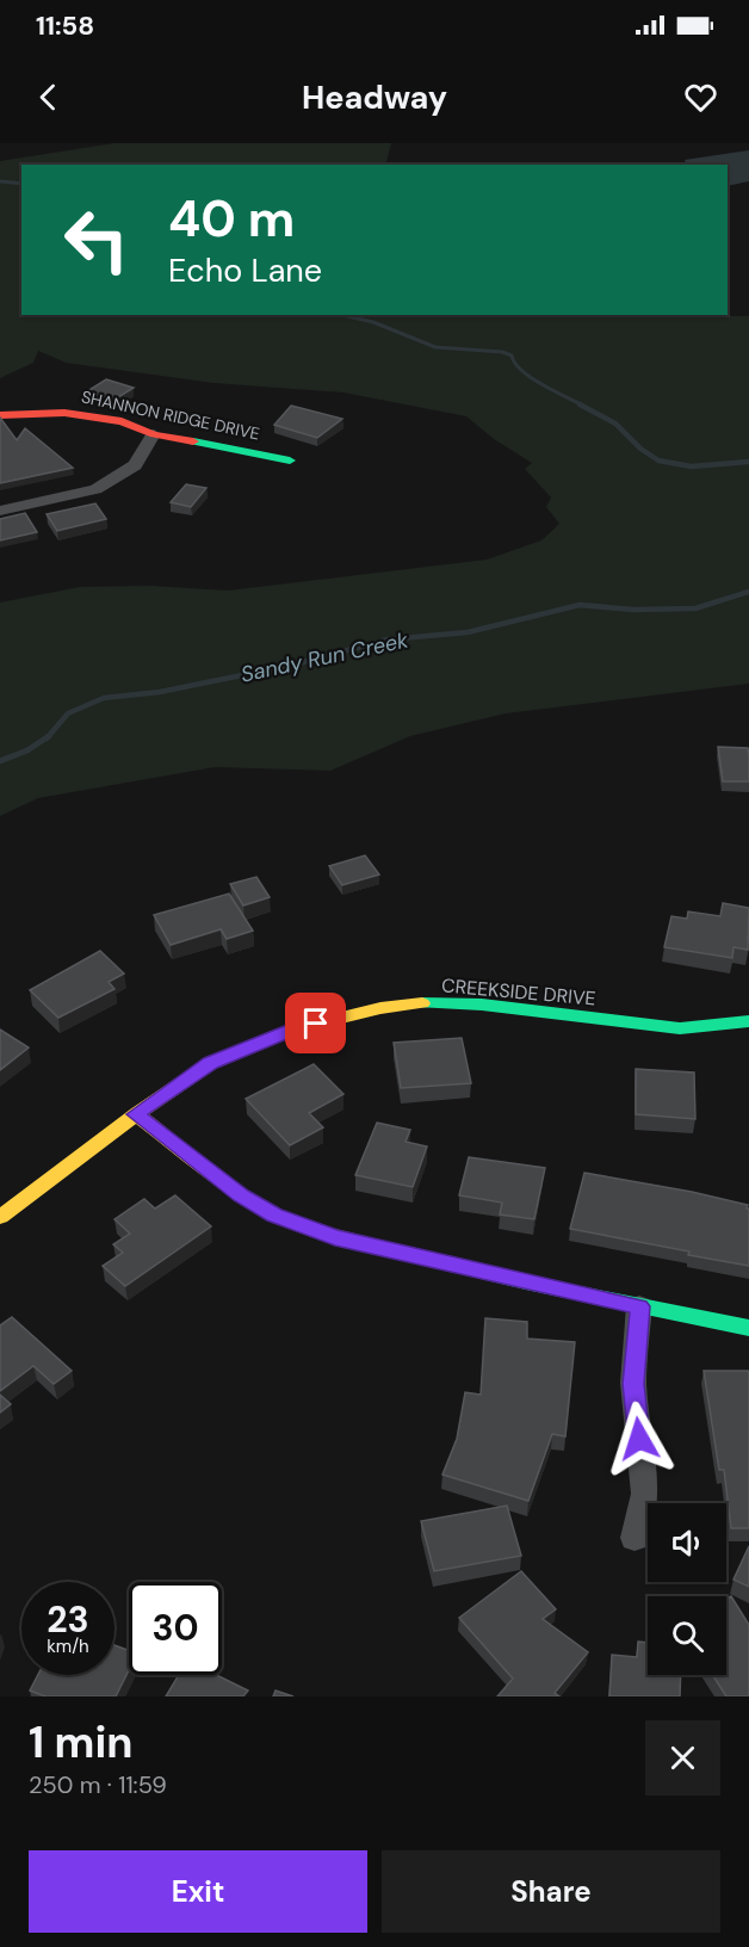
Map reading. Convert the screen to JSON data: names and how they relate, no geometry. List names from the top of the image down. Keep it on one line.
{"streets":{"street":["SHANNON RIDGE DRIVE","CREEKSIDE DRIVE"]},"water":["Sandy Run Creek"],"page":{"status":"11:58","header":"Headway","turn":["40 m","Echo Lane"],"speed":"23 km/h","limit":"30","heading":["1 min","250 m · 11:59"],"buttons":["Exit","Share"]}}
